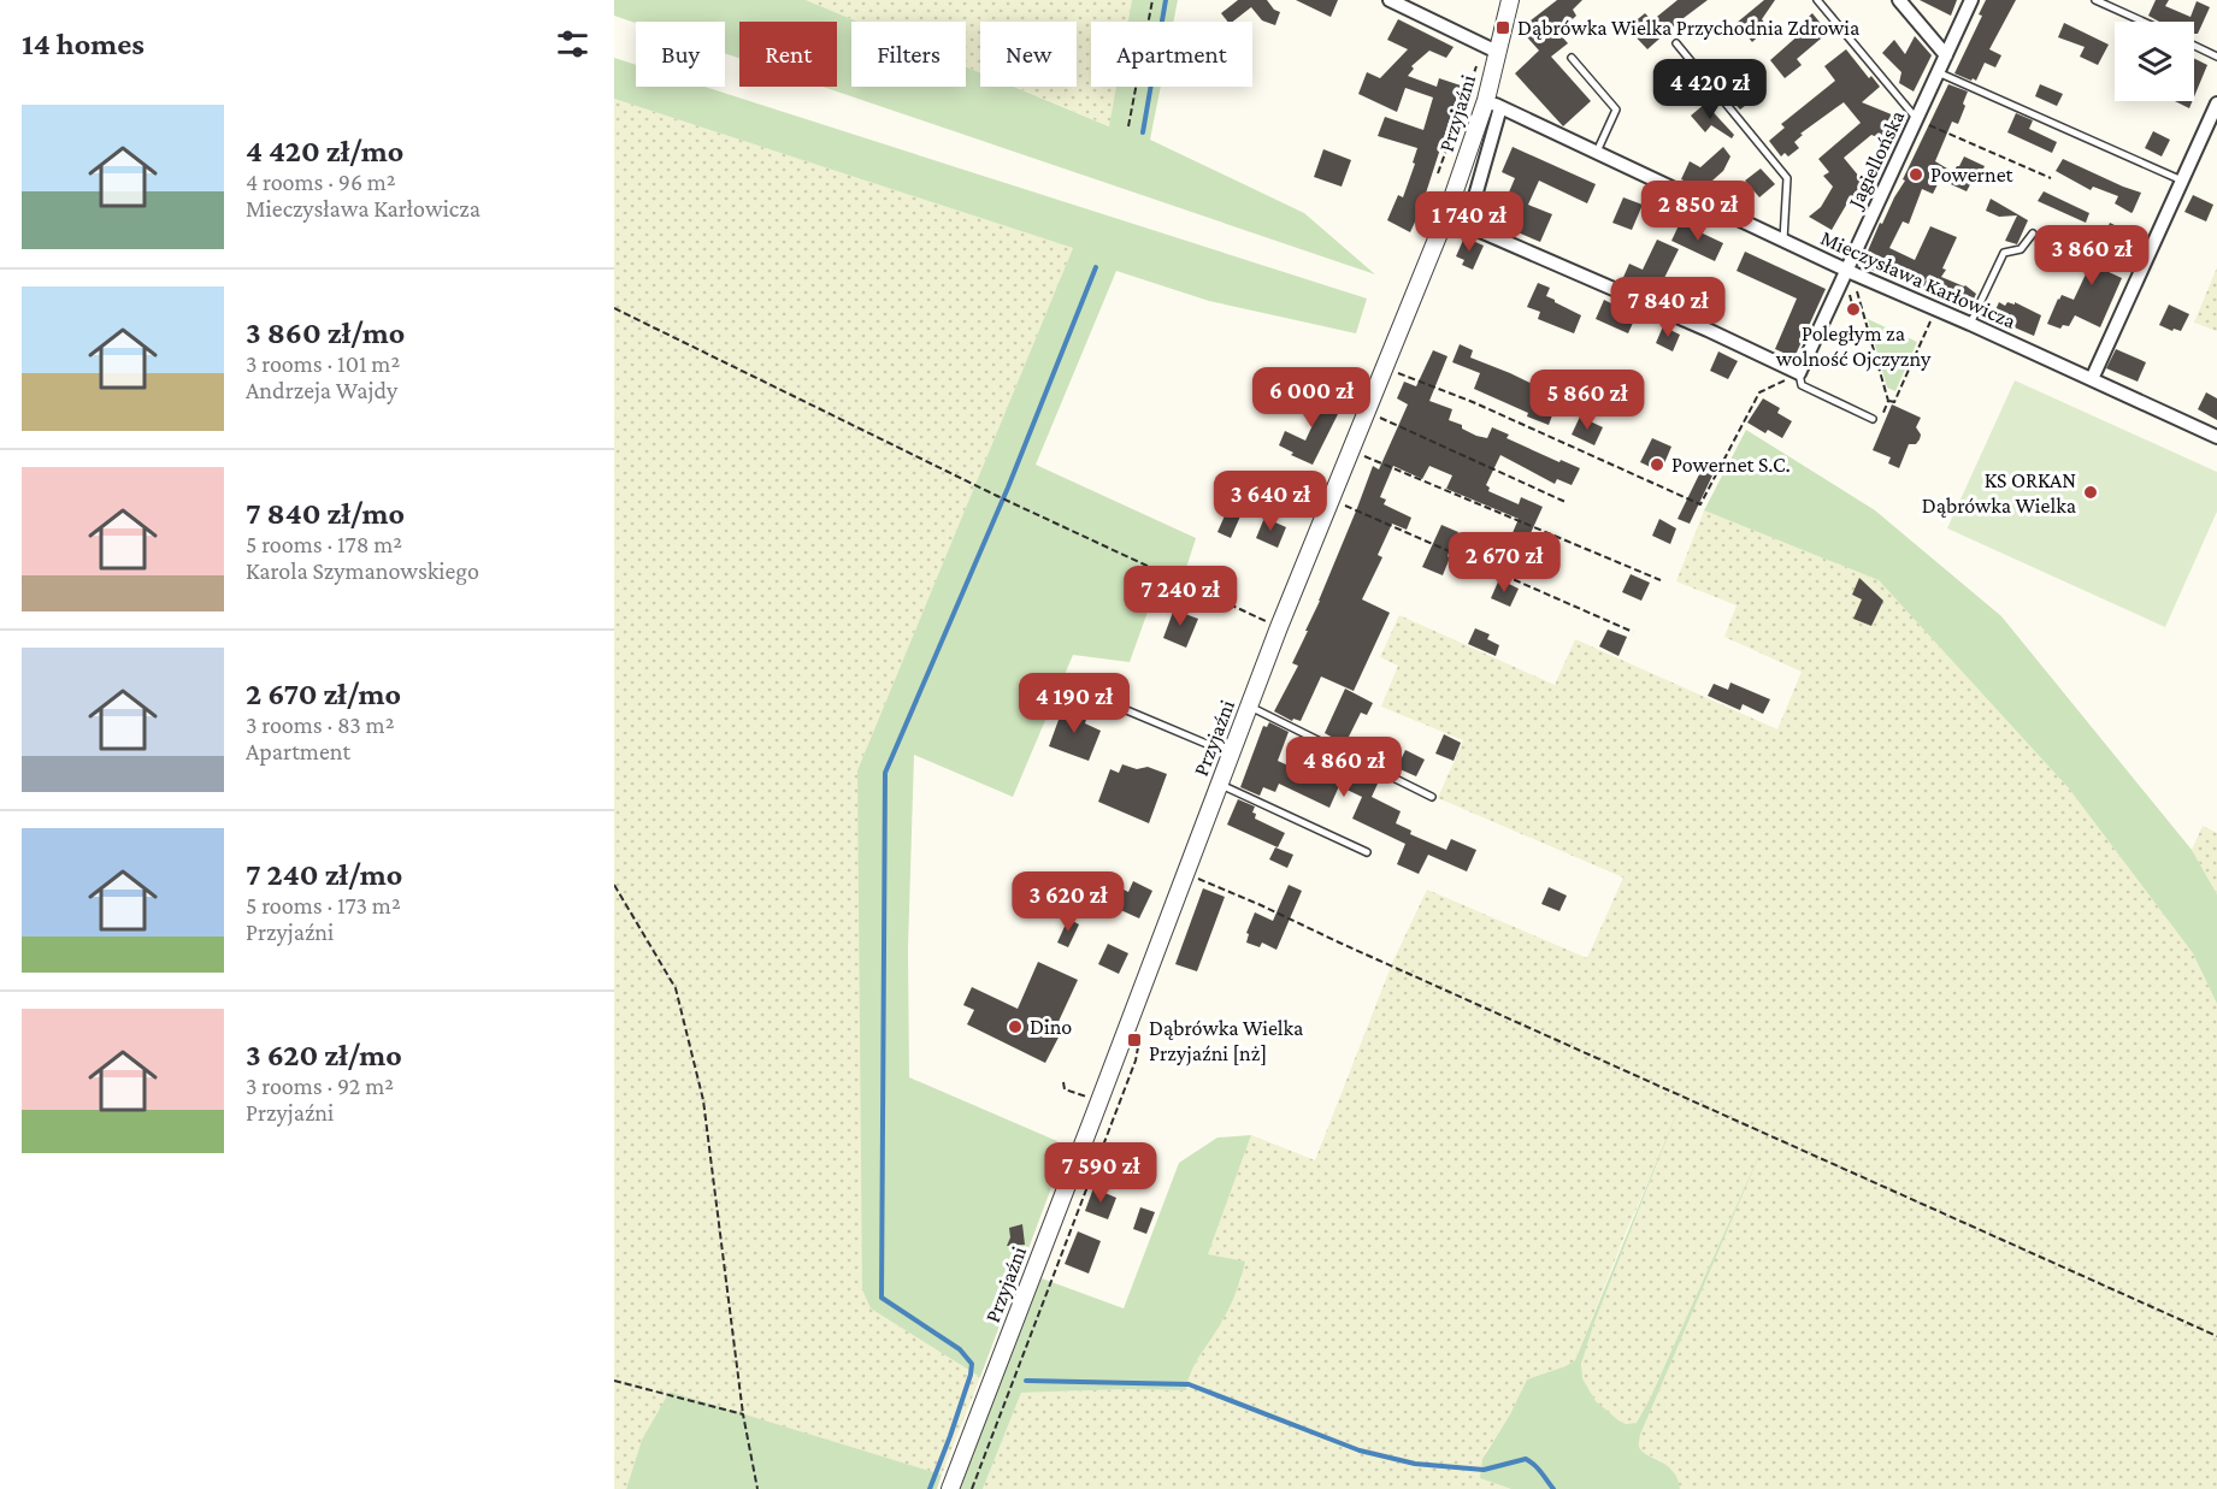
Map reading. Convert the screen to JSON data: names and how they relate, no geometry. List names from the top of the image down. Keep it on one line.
{"streets":{"street":["Przyjaźni","Jagiellońska","Mieczysława Karłowicza"]},"crossings":[["Przyjaźni","Mieczysława Karłowicza"],["Jagiellońska","Mieczysława Karłowicza"]],"places":{"transit":["Dąbrówka Wielka Przychodnia Zdrowia","Dąbrówka Wielka Przyjaźni [nż]"],"other":["Powernet","Poległym za wolność Ojczyzny","Powernet S.C.","KS ORKAN Dąbrówka Wielka","Dino"]},"page":{"heading":"14 homes","chip":["Buy","Rent","Filters","New","Apartment"],"price":["4 420 zł","2 850 zł","1 740 zł","3 860 zł","7 840 zł","6 000 zł","5 860 zł","3 640 zł","2 670 zł","7 240 zł","4 190 zł","4 860 zł","3 620 zł","7 590 zł"],"list":[{"name":"4 420 zł/mo","note":"4 rooms · 96 m² · Mieczysława Karłowicza"},{"name":"3 860 zł/mo","note":"3 rooms · 101 m² · Andrzeja Wajdy"},{"name":"7 840 zł/mo","note":"5 rooms · 178 m² · Karola Szymanowskiego"},{"name":"2 670 zł/mo","note":"3 rooms · 83 m² · Apartment"},{"name":"7 240 zł/mo","note":"5 rooms · 173 m² · Przyjaźni"},{"name":"3 620 zł/mo","note":"3 rooms · 92 m² · Przyjaźni"}]}}
